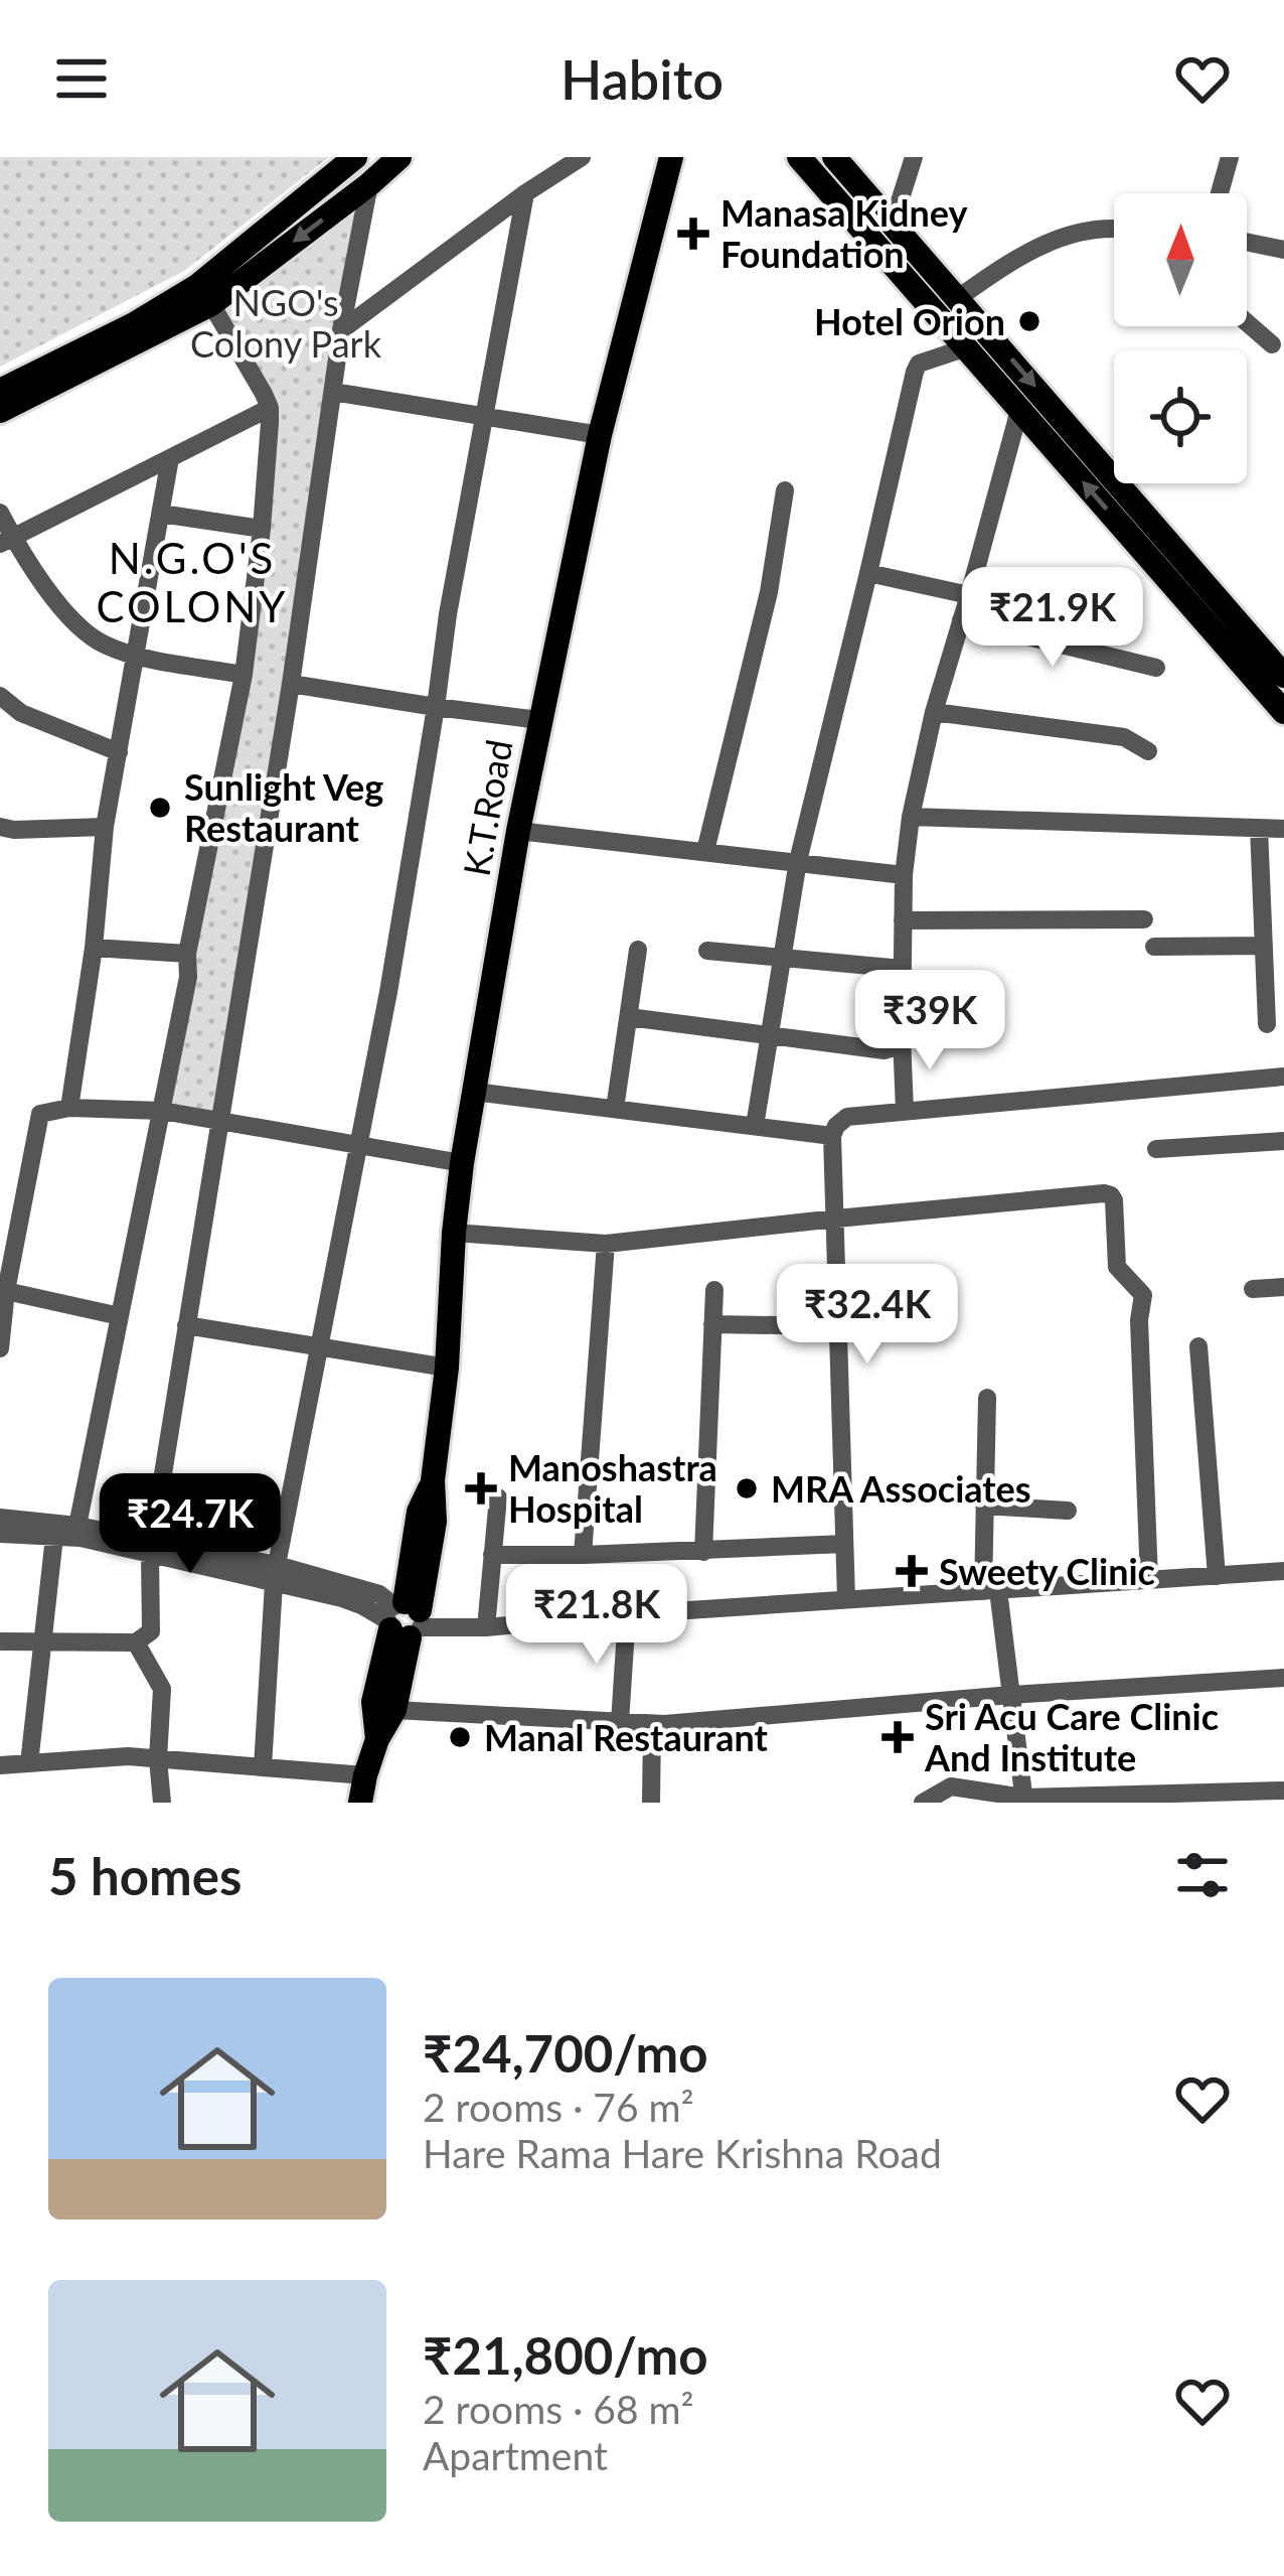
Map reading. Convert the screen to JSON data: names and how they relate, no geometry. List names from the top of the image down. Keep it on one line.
{"streets":{"main road":["K.T.Road"]},"districts":["N.G.O'S COLONY"],"parks":["NGO's Colony Park"],"places":{"health":["Manasa Kidney Foundation","Manoshastra Hospital","Sweety Clinic","Sri Acu Care Clinic And Institute"],"other":["Hotel Orion","Sunlight Veg Restaurant","MRA Associates","Manal Restaurant"]},"north":"top","page":{"header":"Habito","price":["₹21.9K","₹39K","₹32.4K","₹24.7K","₹21.8K"],"heading":"5 homes","list":[{"name":"₹24,700/mo","note":"2 rooms · 76 m² · Hare Rama Hare Krishna Road"},{"name":"₹21,800/mo","note":"2 rooms · 68 m² · Apartment"}]}}
